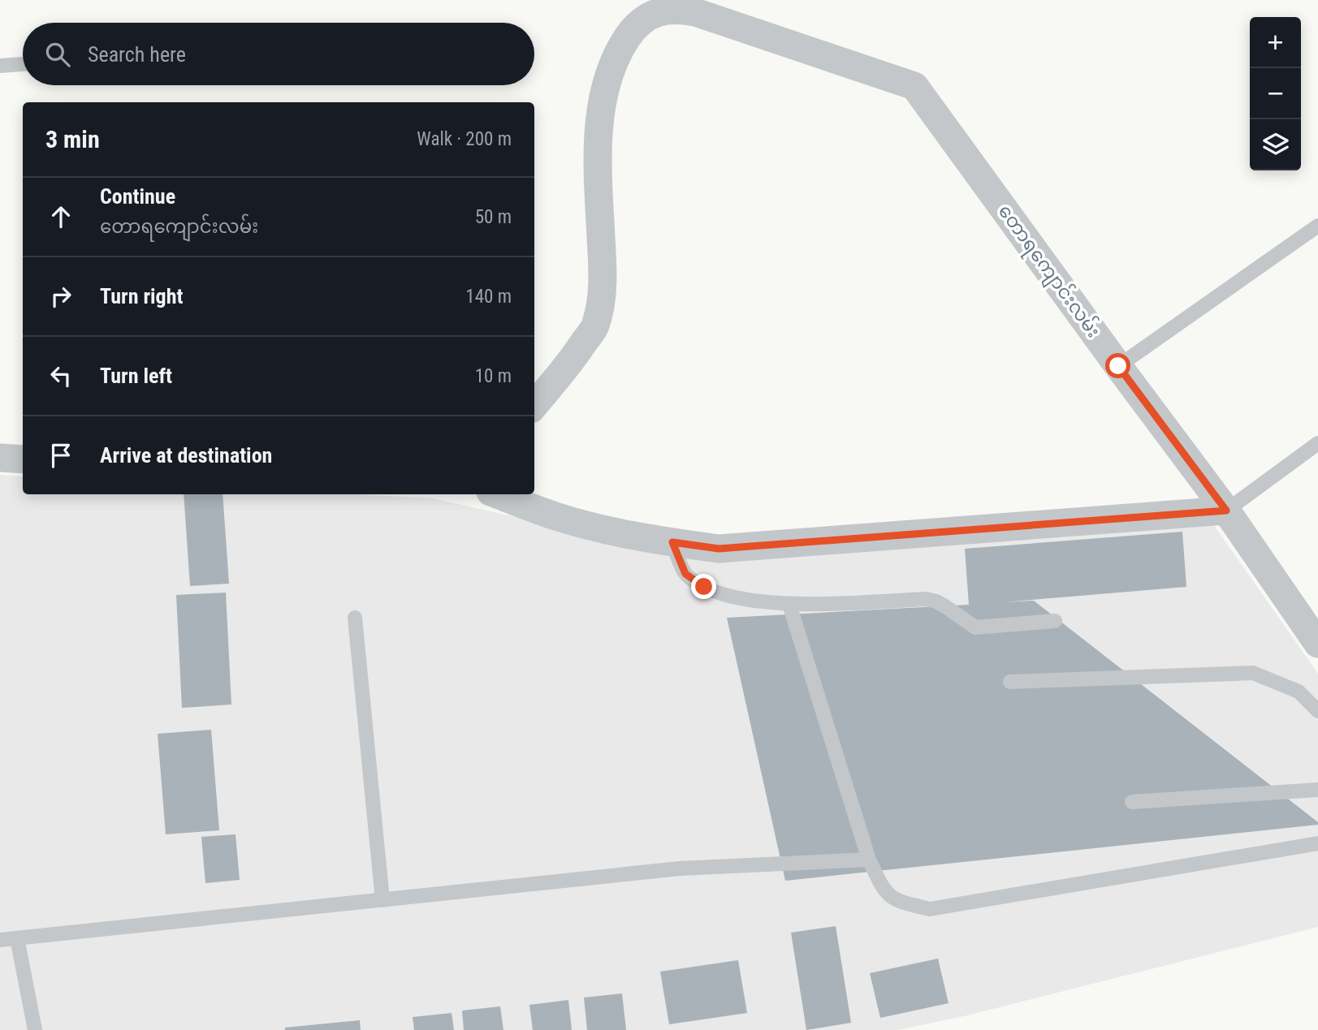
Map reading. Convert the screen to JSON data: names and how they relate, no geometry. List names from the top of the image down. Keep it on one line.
{"streets":{"street":["တောရကျောင်းလမ်း"]},"page":{"map_buttons":["+","−"],"search":"Search here","heading":["3 min","Walk · 200 m"],"list":[["Continue","တောရကျောင်းလမ်း","50 m"],["Turn right","140 m"],["Turn left","10 m"],"Arrive at destination"]}}
